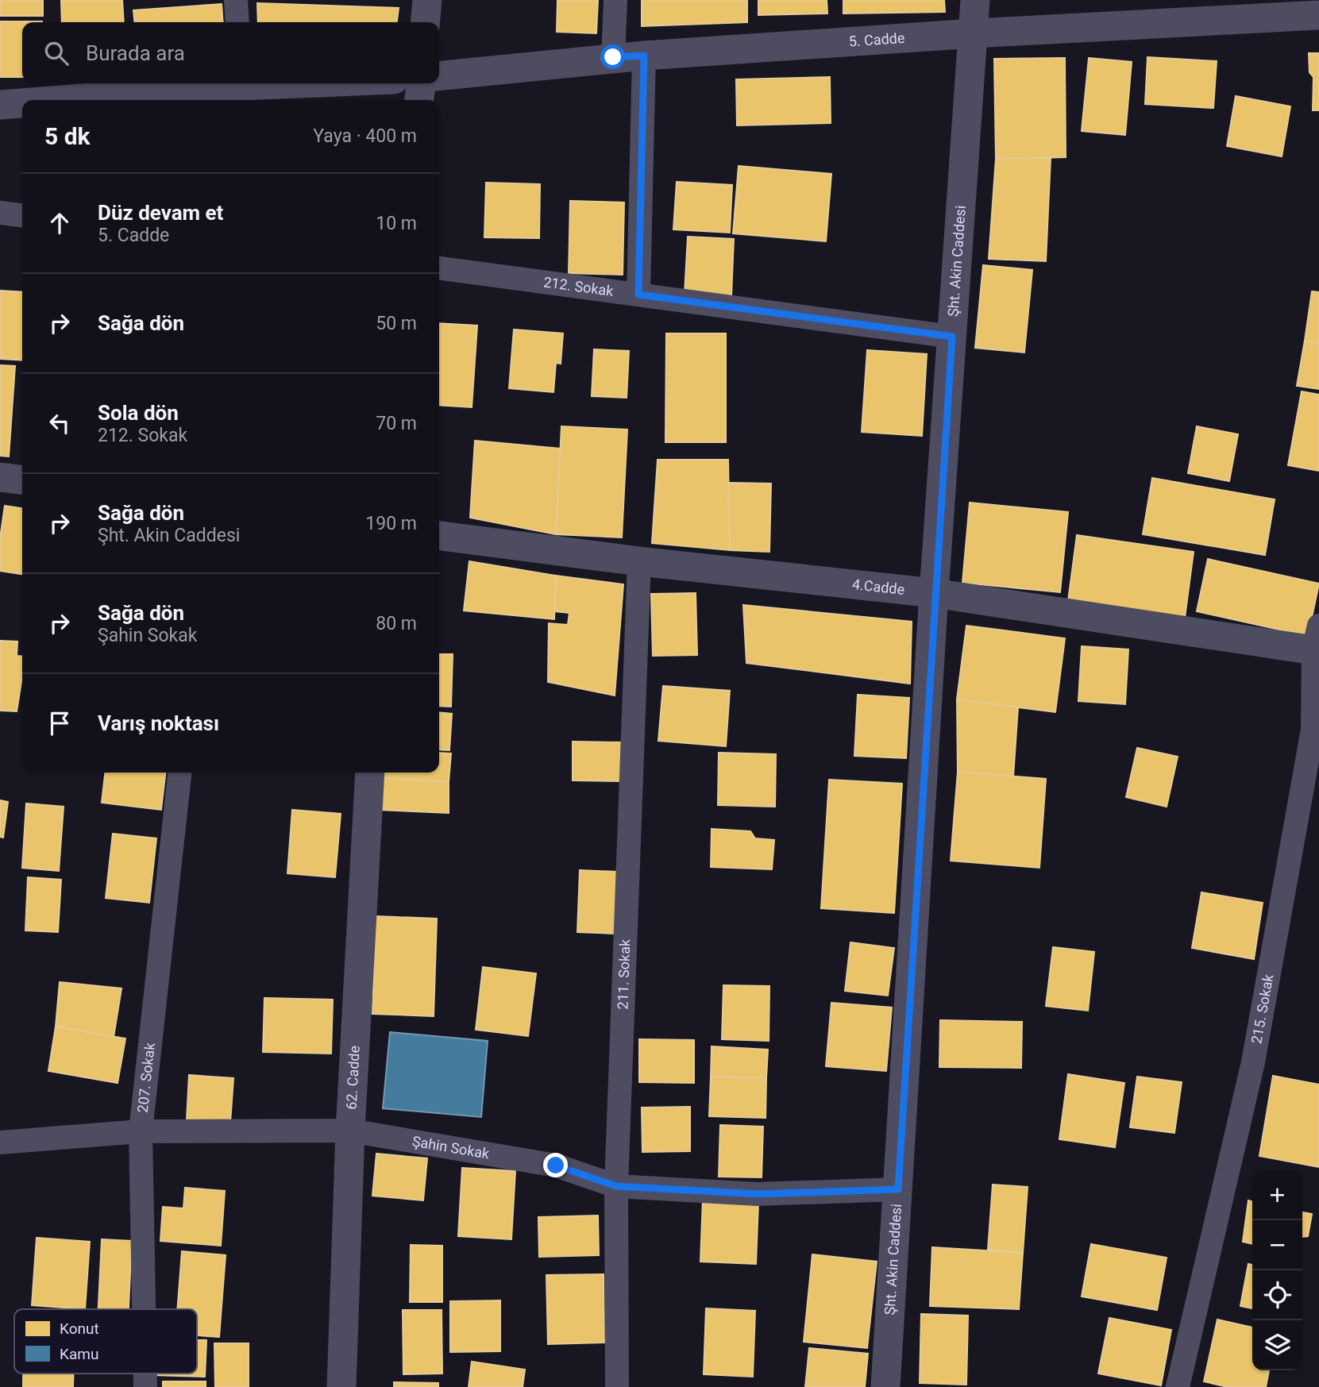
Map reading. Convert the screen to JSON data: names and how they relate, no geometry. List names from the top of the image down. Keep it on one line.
{"streets":{"street":["5. Cadde","Şht. Akin Caddesi","212. Sokak","4.Cadde","211. Sokak","215. Sokak","207. Sokak","62. Cadde","Şahin Sokak"]},"crossings":[["5. Cadde","Şht. Akin Caddesi"],["Şht. Akin Caddesi","212. Sokak"],["Şht. Akin Caddesi","4.Cadde"],["Şht. Akin Caddesi","Şahin Sokak"],["4.Cadde","211. Sokak"],["4.Cadde","215. Sokak"],["211. Sokak","Şahin Sokak"],["207. Sokak","Şahin Sokak"],["62. Cadde","Şahin Sokak"]],"legend":["Konut","Kamu"],"page":{"search":"Burada ara","heading":["5 dk","Yaya · 400 m"],"list":[["Düz devam et","5. Cadde","10 m"],["Sağa dön","50 m"],["Sola dön","212. Sokak","70 m"],["Sağa dön","Şht. Akin Caddesi","190 m"],["Sağa dön","Şahin Sokak","80 m"],"Varış noktası"],"map_buttons":["+","−"]}}
